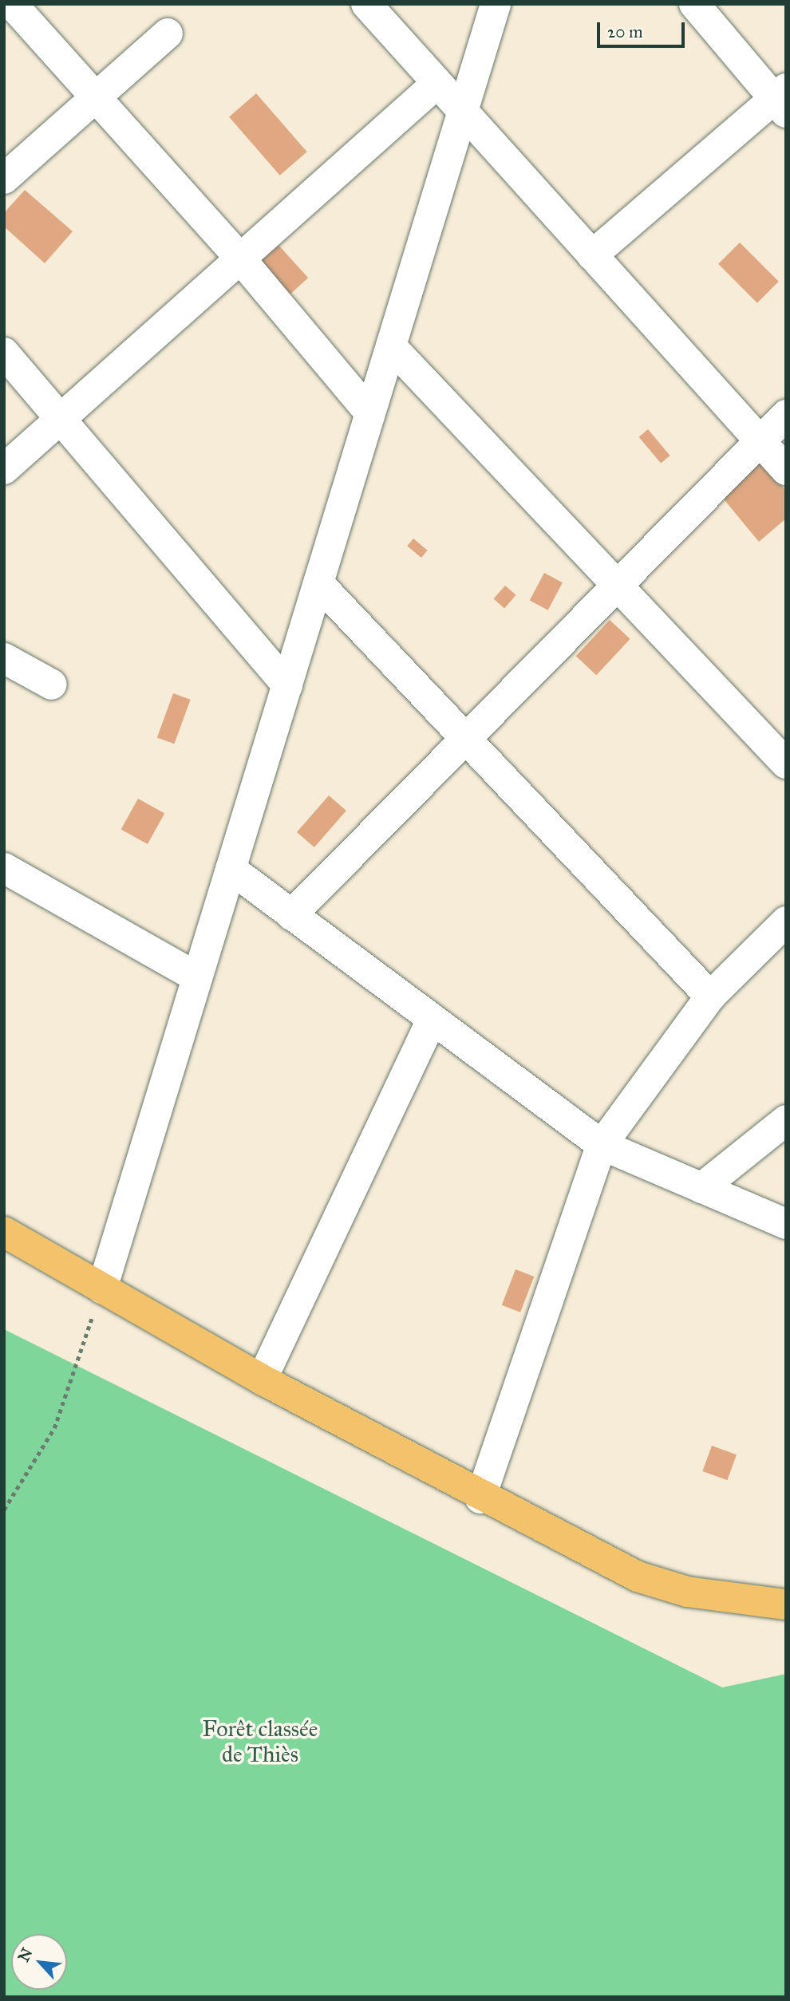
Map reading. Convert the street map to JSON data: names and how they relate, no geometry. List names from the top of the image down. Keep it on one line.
{"parks":["Forêt classée de Thiès"],"scale_bar":"20 m","north":"top left"}
